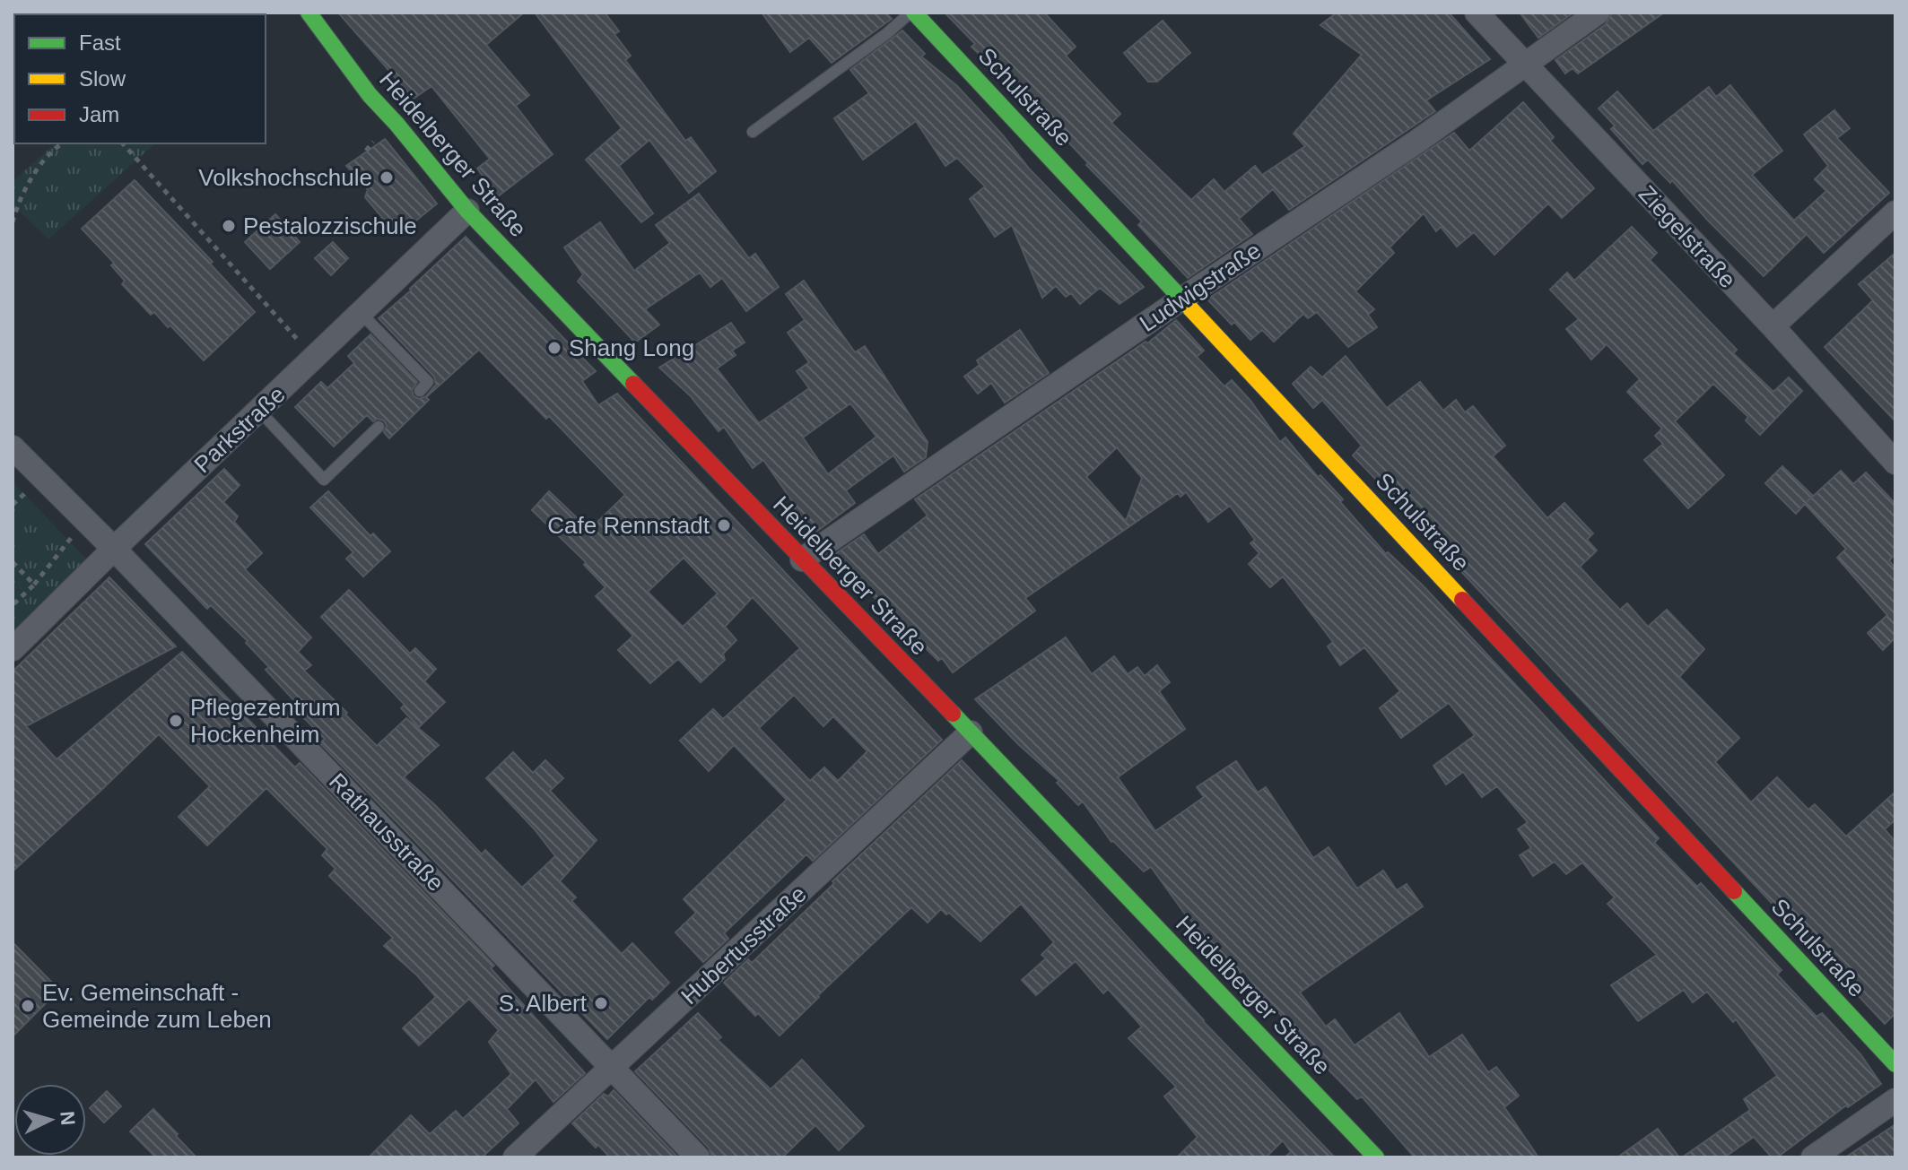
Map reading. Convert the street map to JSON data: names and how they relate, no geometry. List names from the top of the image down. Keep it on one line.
{"streets":{"street":["Schulstraße","Heidelberger Straße","Ziegelstraße","Ludwigstraße","Parkstraße","Rathausstraße","Hubertusstraße"]},"crossings":[["Schulstraße","Ludwigstraße"],["Heidelberger Straße","Ludwigstraße"],["Heidelberger Straße","Parkstraße"],["Heidelberger Straße","Hubertusstraße"],["Ziegelstraße","Ludwigstraße"],["Parkstraße","Rathausstraße"],["Rathausstraße","Hubertusstraße"]],"places":["Volkshochschule","Pestalozzischule","Shang Long","Cafe Rennstadt","Pflegezentrum Hockenheim","S. Albert","Ev. Gemeinschaft - Gemeinde zum Leben"],"legend":["Fast","Slow","Jam"],"north":"right"}
